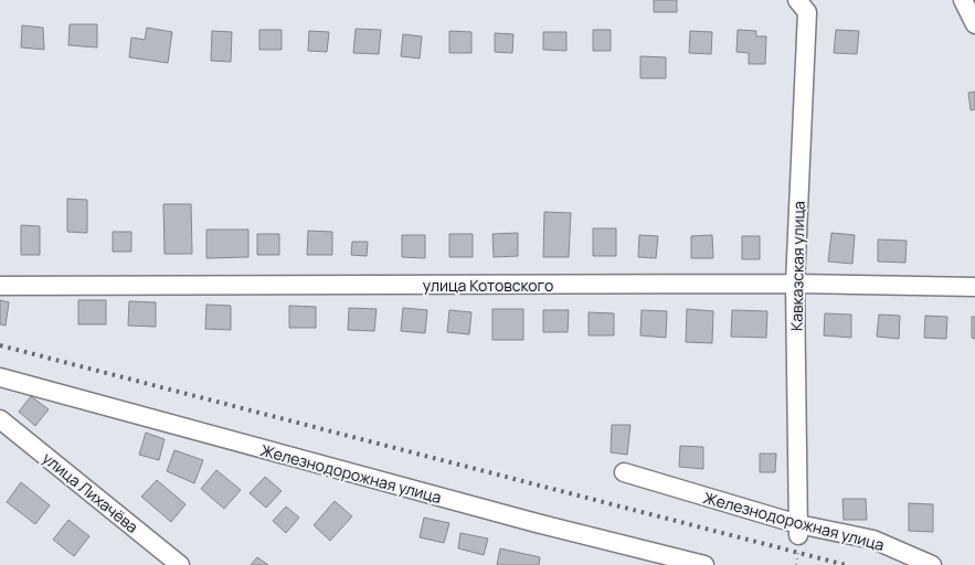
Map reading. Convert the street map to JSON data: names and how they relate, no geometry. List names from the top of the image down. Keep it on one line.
{"streets":{"street":["Кавказская улица","улица Котовского","Железнодорожная улица","улица Лихачёва"]},"crossings":[["Кавказская улица","улица Котовского"],["Кавказская улица","Железнодорожная улица"]]}
